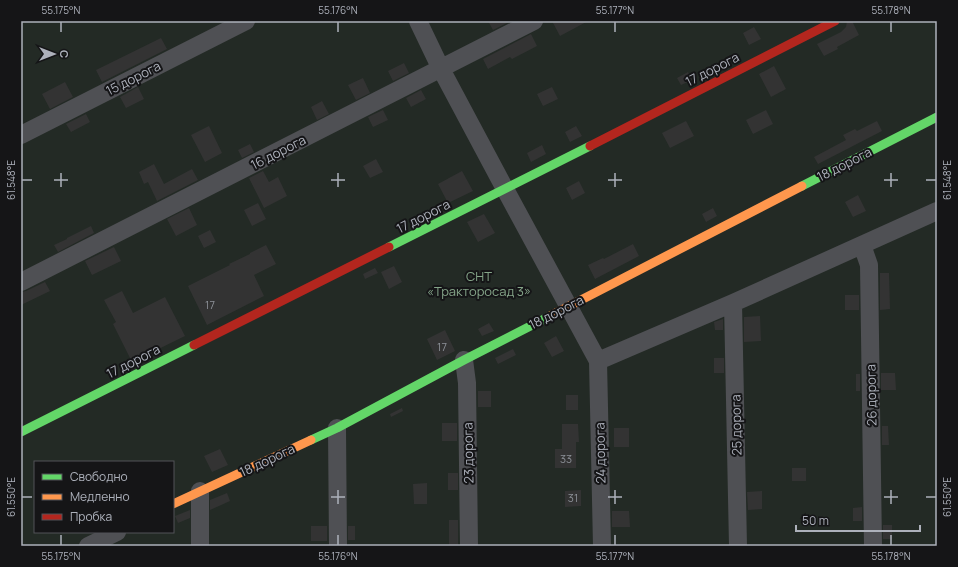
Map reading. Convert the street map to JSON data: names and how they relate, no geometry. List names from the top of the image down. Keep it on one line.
{"streets":{"street":["17 дорога","15 дорога","16 дорога","18 дорога","26 дорога","25 дорога","23 дорога","24 дорога"]},"crossings":[["18 дорога","23 дорога"]],"parks":["СНТ «Тракторосад 3»"],"house_numbers":["17","17","33","31"],"legend":["Свободно","Медленно","Пробка"],"scale_bar":"50 m","north":"right","coordinates":["55.175°N","55.176°N","55.177°N","55.178°N","61.548°E","61.550°E"]}
